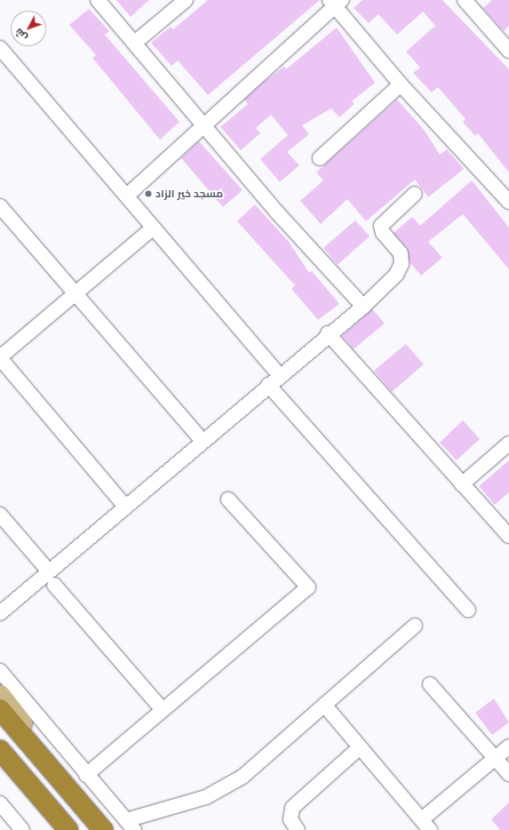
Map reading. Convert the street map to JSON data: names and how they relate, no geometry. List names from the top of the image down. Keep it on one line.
{"places":["مسجد خير الزاد"],"north":"bottom left"}
